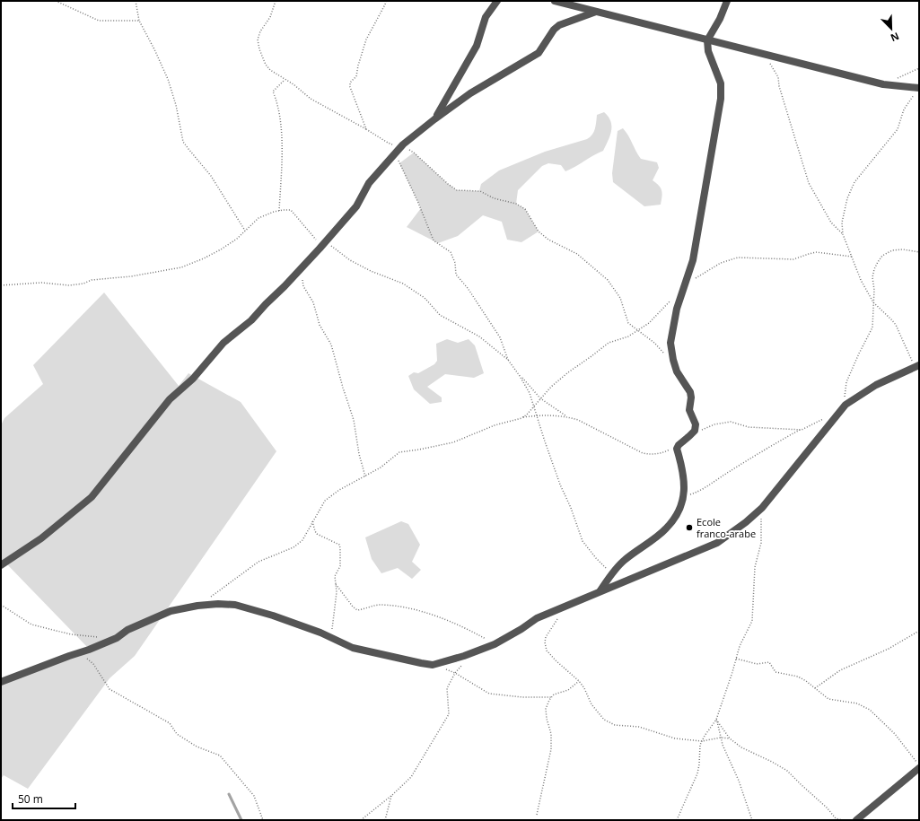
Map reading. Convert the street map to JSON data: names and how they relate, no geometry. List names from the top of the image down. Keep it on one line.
{"places":["Ecole franco-arabe"],"scale_bar":"50 m","north":"bottom right"}
